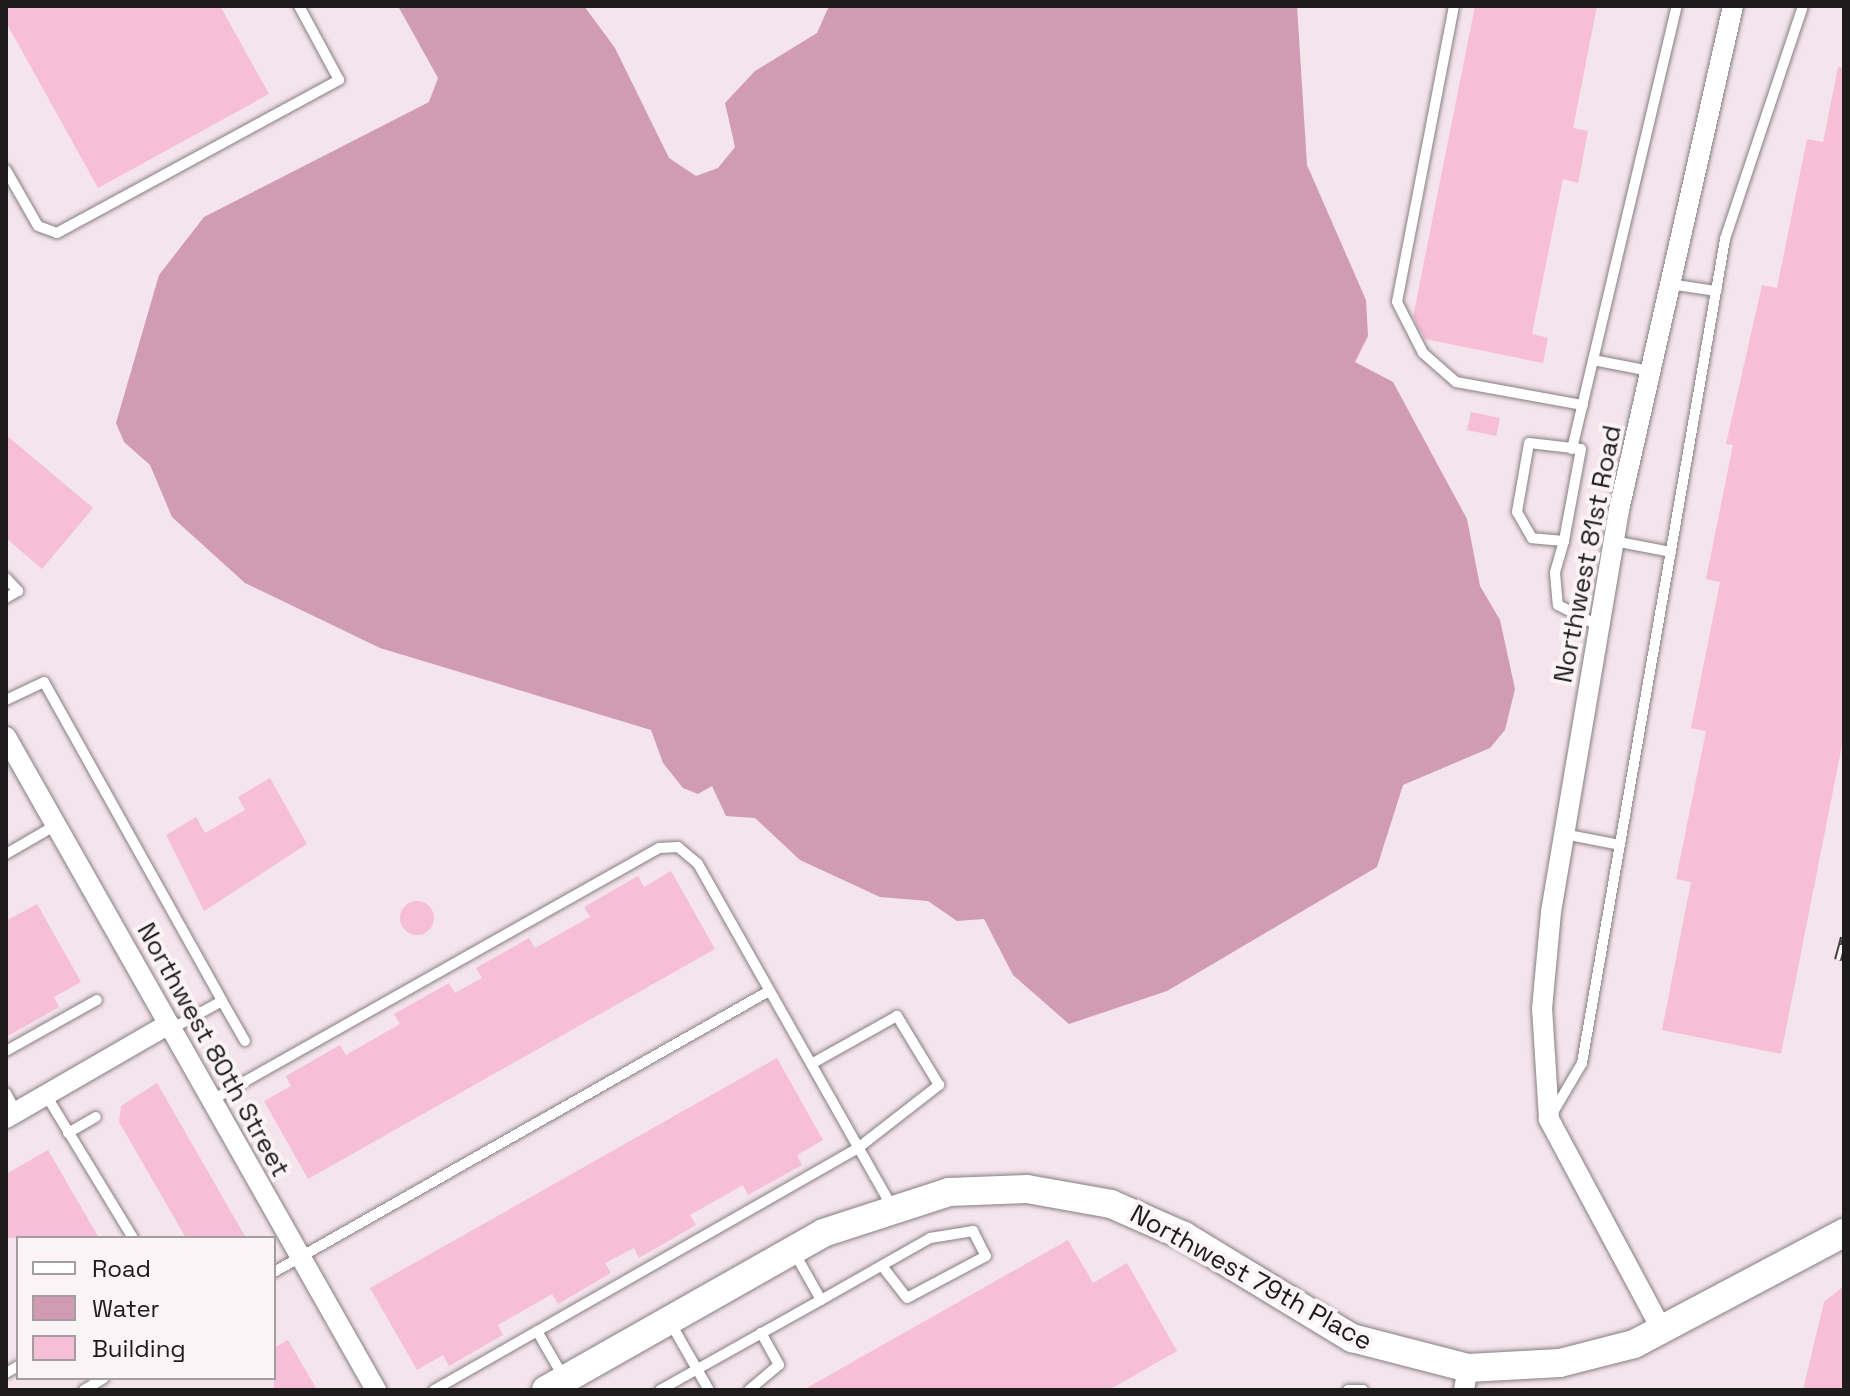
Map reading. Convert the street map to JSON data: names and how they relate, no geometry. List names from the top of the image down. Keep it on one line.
{"streets":{"main road":["Northwest 79th Place"],"street":["Northwest 81st Road","Northwest 80th Street"]},"legend":["Road","Water","Building"]}
